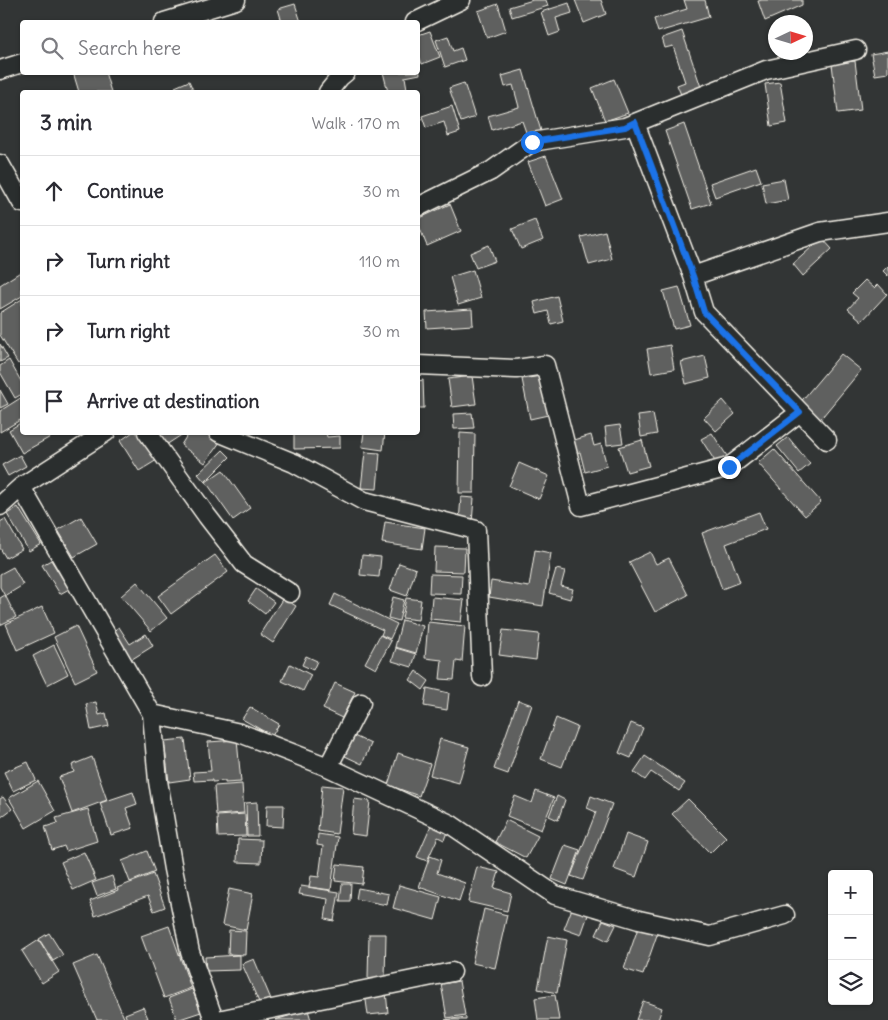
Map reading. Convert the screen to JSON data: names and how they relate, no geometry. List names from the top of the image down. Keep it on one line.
{"north":"right","page":{"search":"Search here","heading":["3 min","Walk · 170 m"],"list":[["Continue","30 m"],["Turn right","110 m"],["Turn right","30 m"],"Arrive at destination"],"map_buttons":["+","−"]}}
